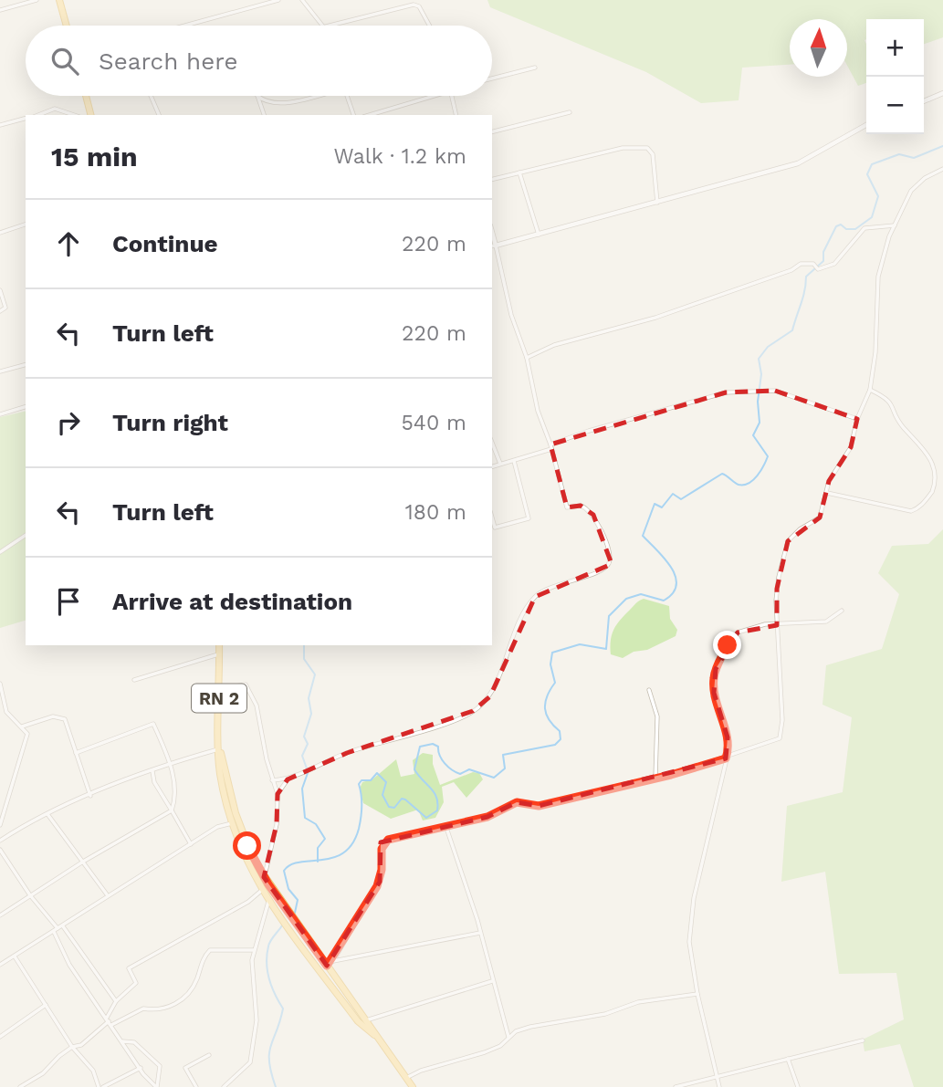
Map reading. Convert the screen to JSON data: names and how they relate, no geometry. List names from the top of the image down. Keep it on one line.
{"streets":{"main road":["RN 2"]},"north":"top","page":{"map_buttons":["+","−"],"search":"Search here","heading":["15 min","Walk · 1.2 km"],"list":[["Continue","220 m"],["Turn left","220 m"],["Turn right","540 m"],["Turn left","180 m"],"Arrive at destination"]}}
